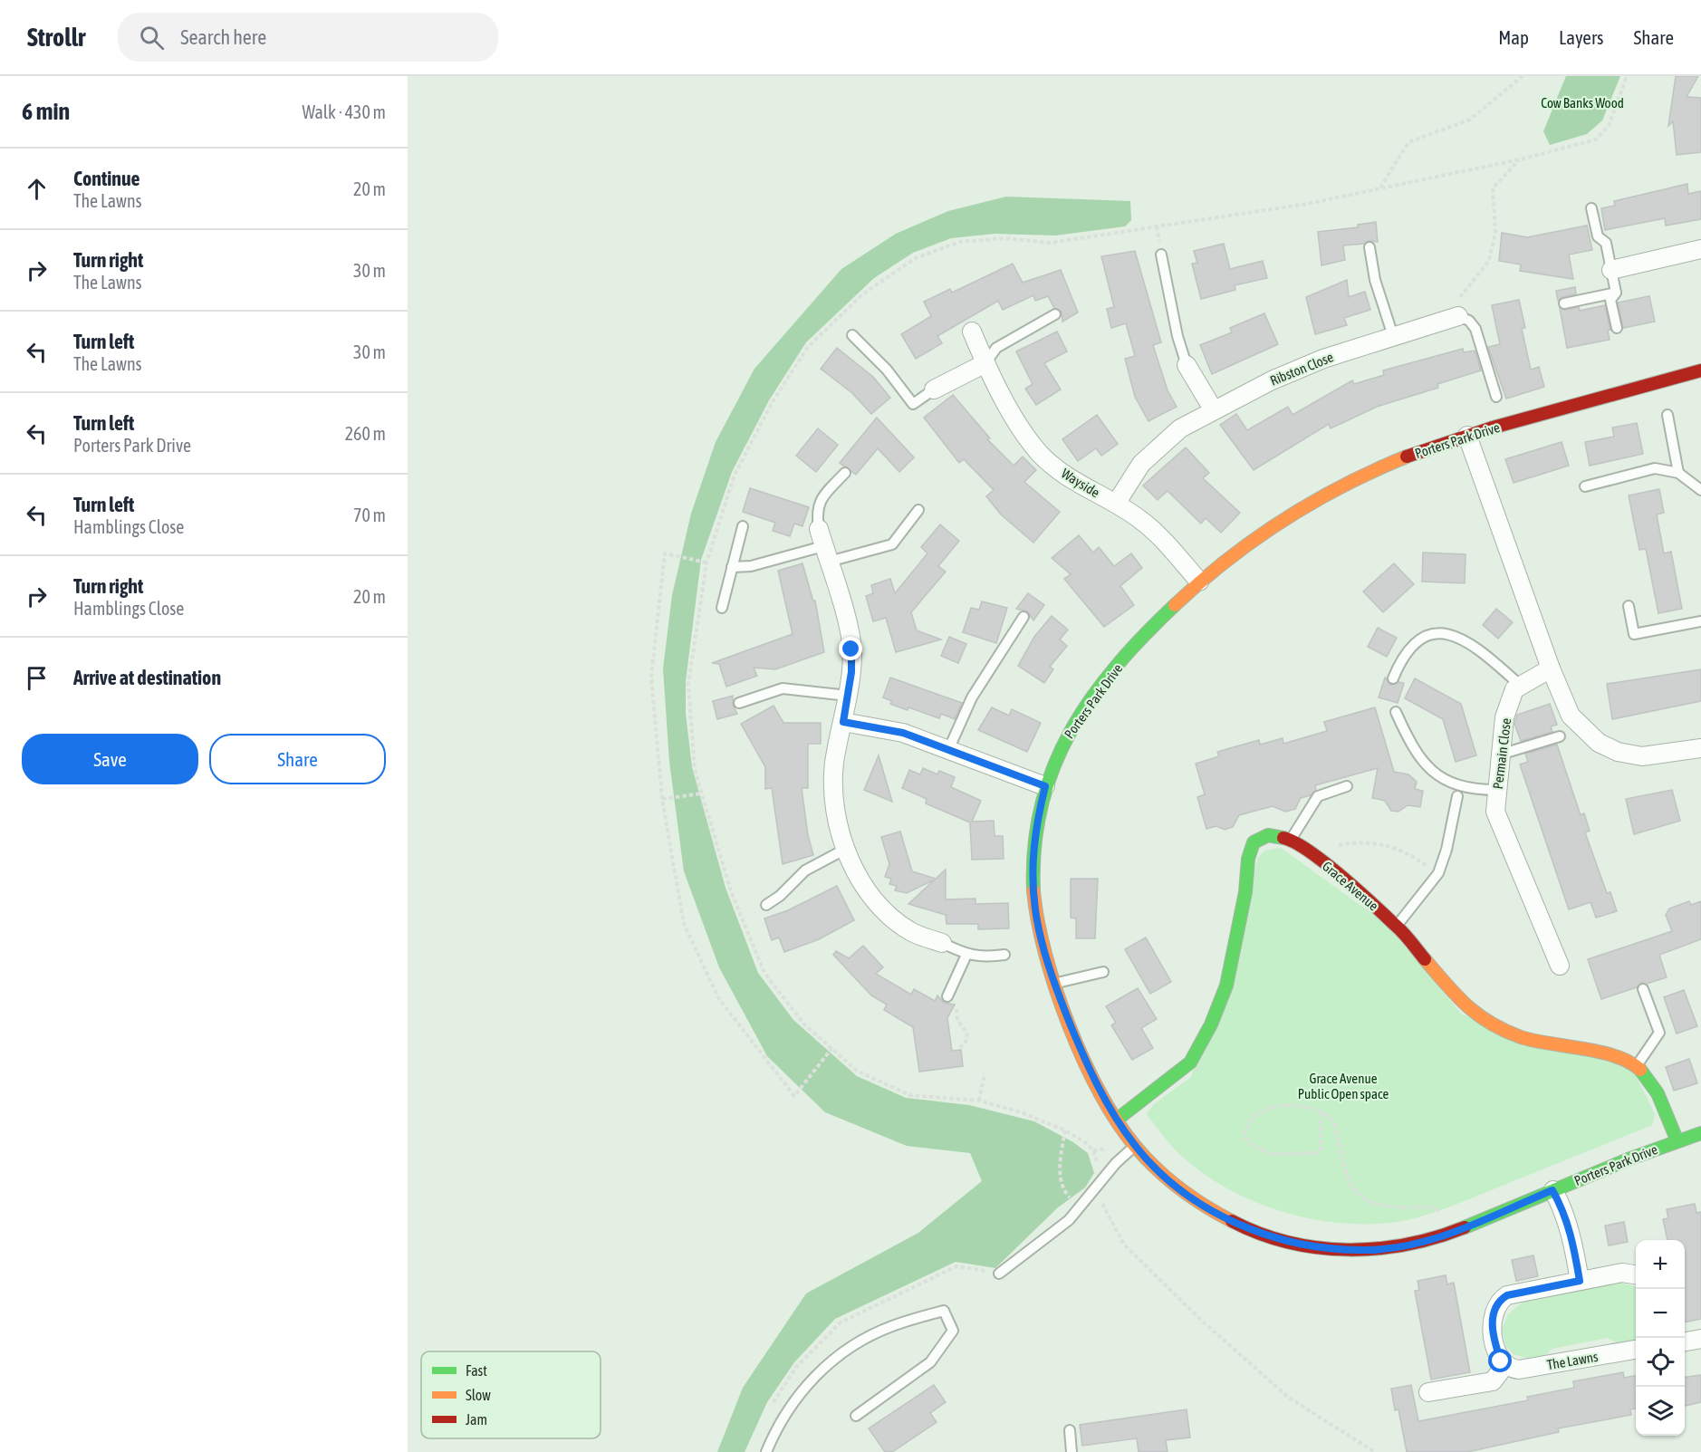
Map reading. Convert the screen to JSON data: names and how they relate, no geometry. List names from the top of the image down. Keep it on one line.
{"streets":{"street":["Ribston Close","Porters Park Drive","Wayside","Permain Close","Grace Avenue","The Lawns"]},"crossings":[["Ribston Close","Wayside"],["Porters Park Drive","Wayside"],["Porters Park Drive","Grace Avenue"]],"parks":["Cow Banks Wood","Grace Avenue Public Open space"],"legend":["Fast","Slow","Jam"],"page":{"header":"Strollr","search":"Search here","nav":["Map","Layers","Share"],"heading":["6 min","Walk · 430 m"],"list":[["Continue","The Lawns","20 m"],["Turn right","The Lawns","30 m"],["Turn left","The Lawns","30 m"],["Turn left","Porters Park Drive","260 m"],["Turn left","Hamblings Close","70 m"],["Turn right","Hamblings Close","20 m"],"Arrive at destination"],"buttons":["Save","Share"],"map_buttons":["+","−"]}}
